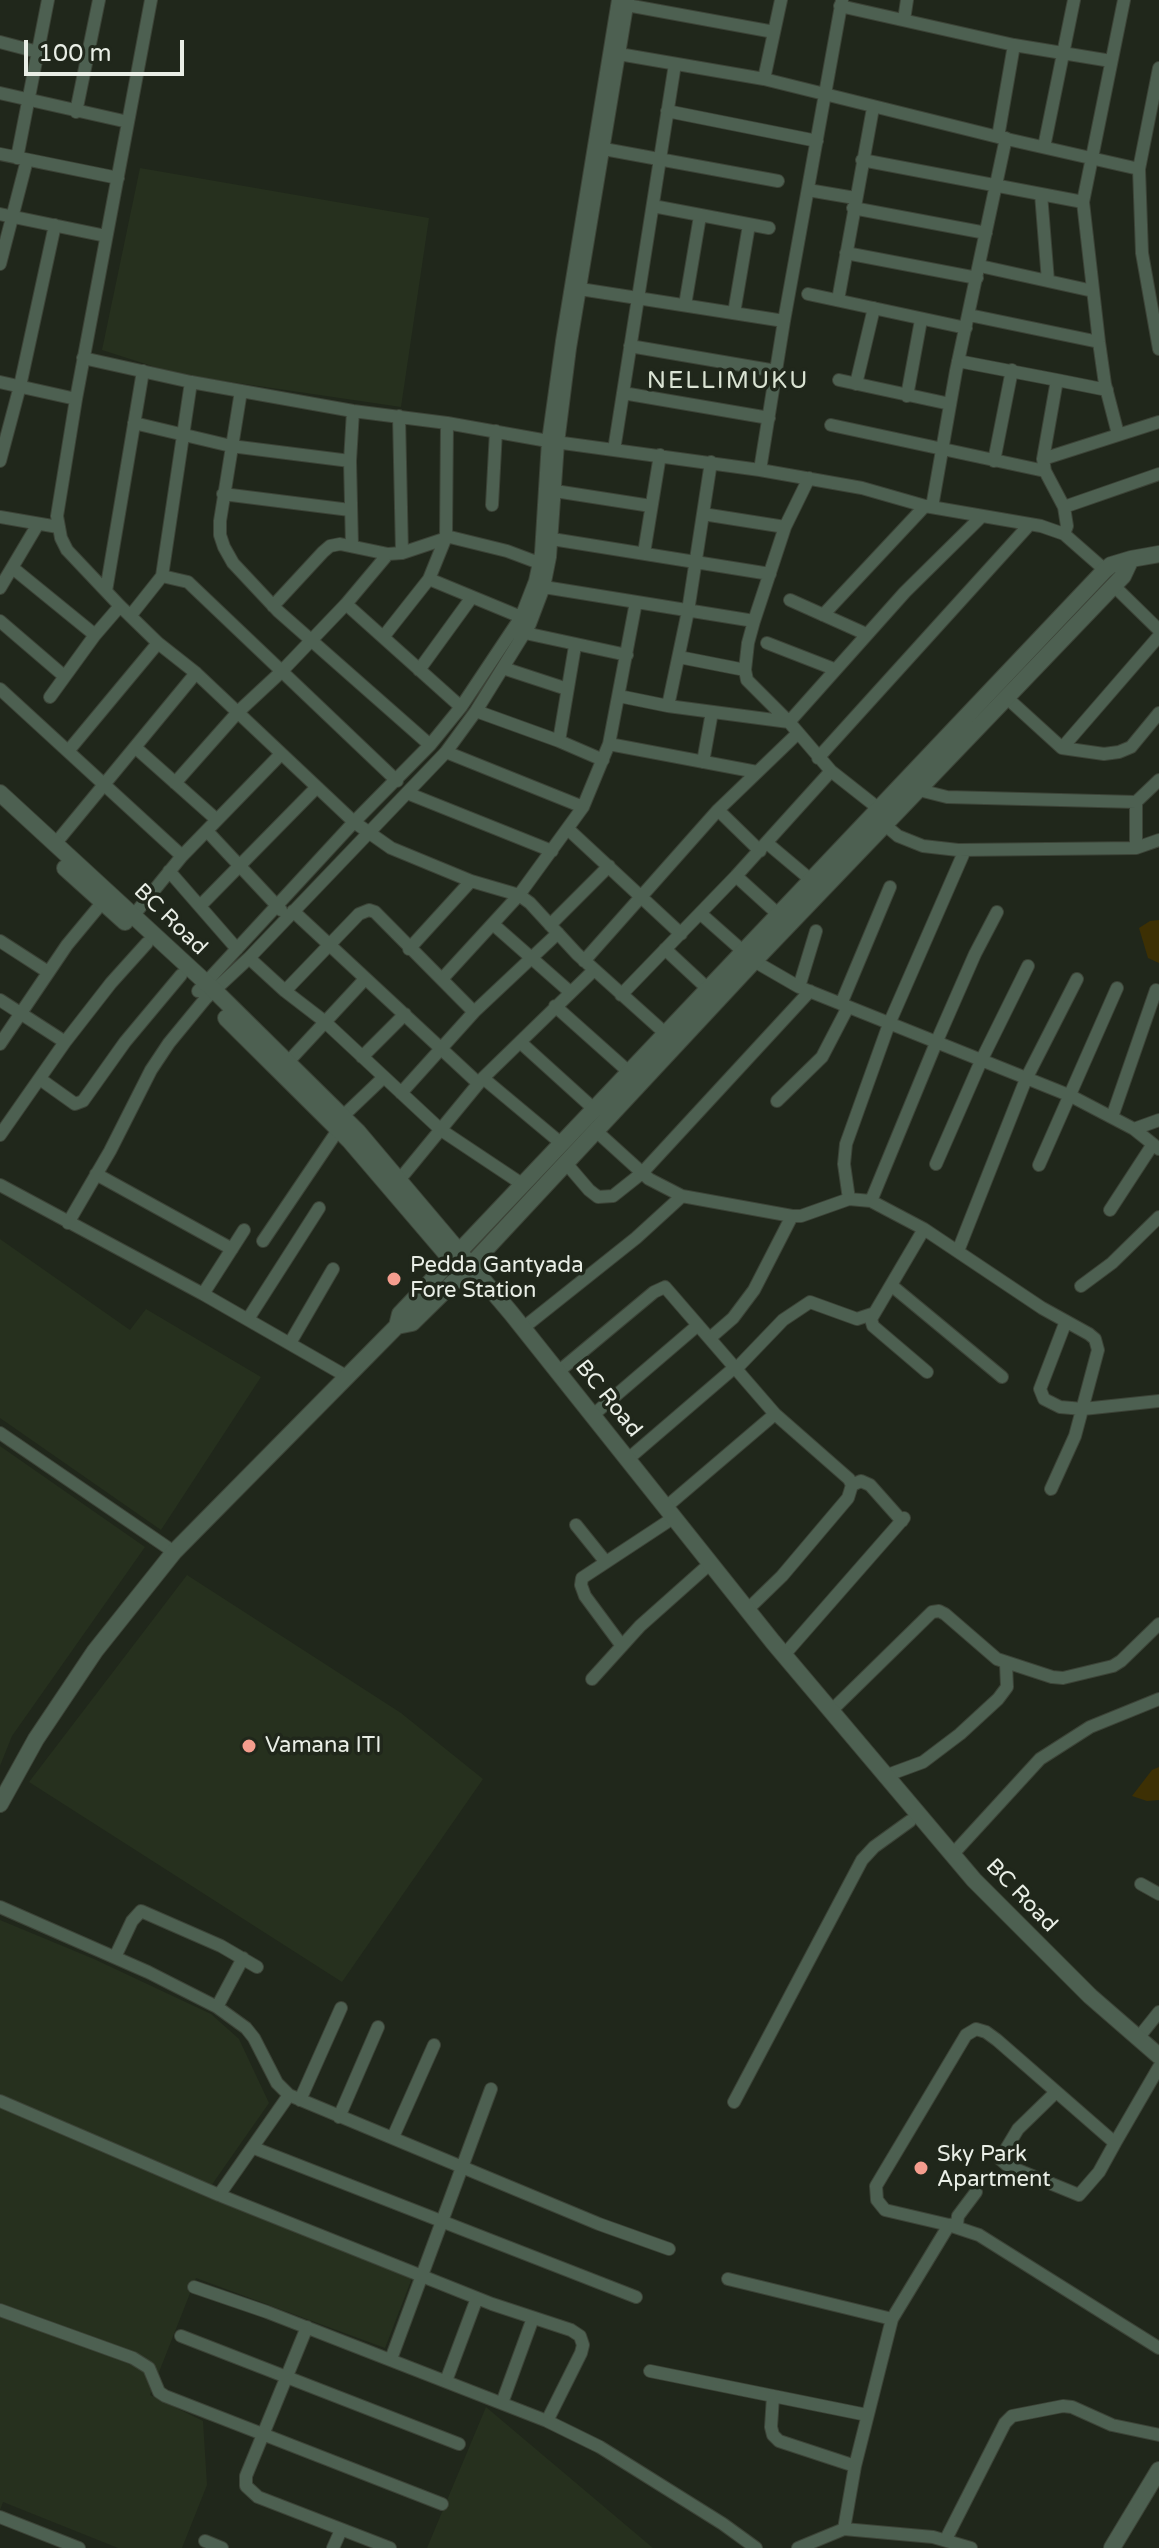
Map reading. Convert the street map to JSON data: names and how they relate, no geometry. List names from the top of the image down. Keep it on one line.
{"streets":{"street":["BC Road"]},"districts":["NELLIMUKU"],"places":["Pedda Gantyada Fore Station","Vamana ITI","Sky Park Apartment"],"scale_bar":"100 m"}
